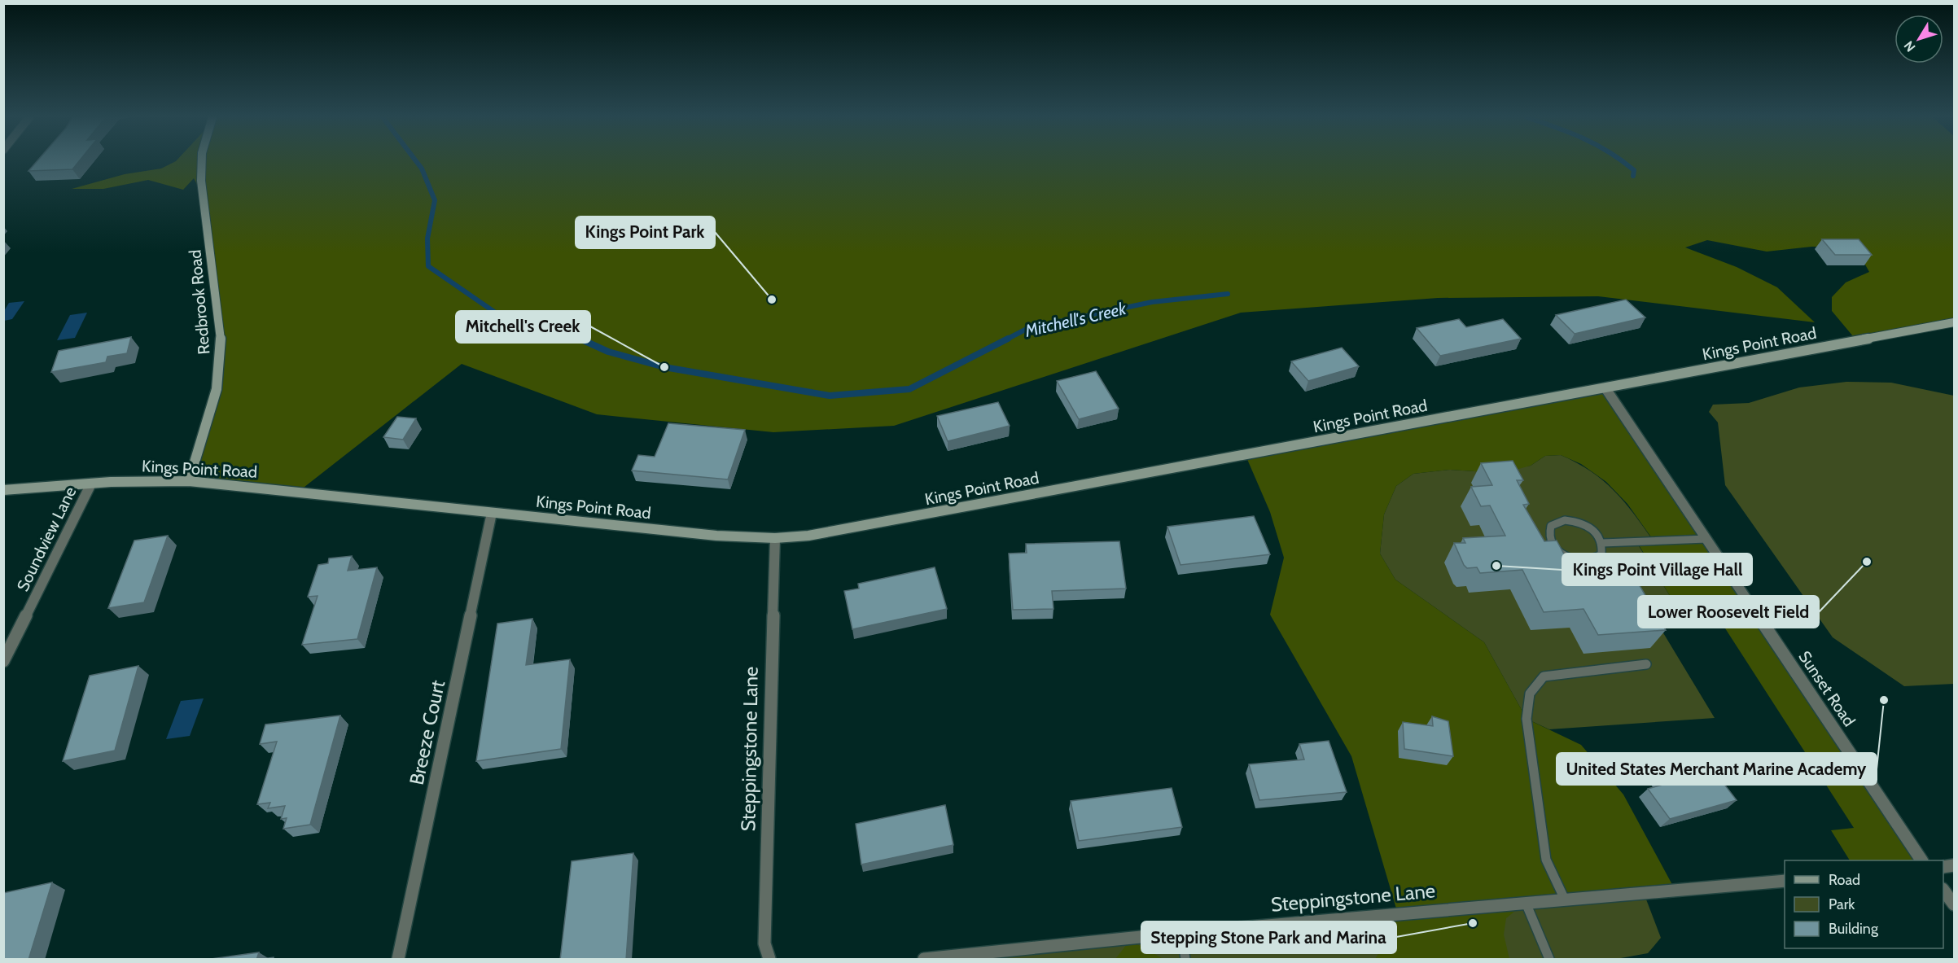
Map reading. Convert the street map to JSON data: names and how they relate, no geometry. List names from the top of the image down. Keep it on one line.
{"streets":{"main road":["Redbrook Road","Kings Point Road"],"street":["Soundview Lane","Sunset Road","Breeze Court","Steppingstone Lane"]},"crossings":[["Redbrook Road","Kings Point Road"],["Kings Point Road","Soundview Lane"],["Kings Point Road","Sunset Road"],["Kings Point Road","Breeze Court"],["Kings Point Road","Steppingstone Lane"]],"water":["Mitchell's Creek"],"places":["Kings Point Park","Mitchell's Creek","Lower Roosevelt Field","Kings Point Village Hall","United States Merchant Marine Academy","Stepping Stone Park and Marina"],"legend":["Road","Park","Building"],"north":"bottom left"}
